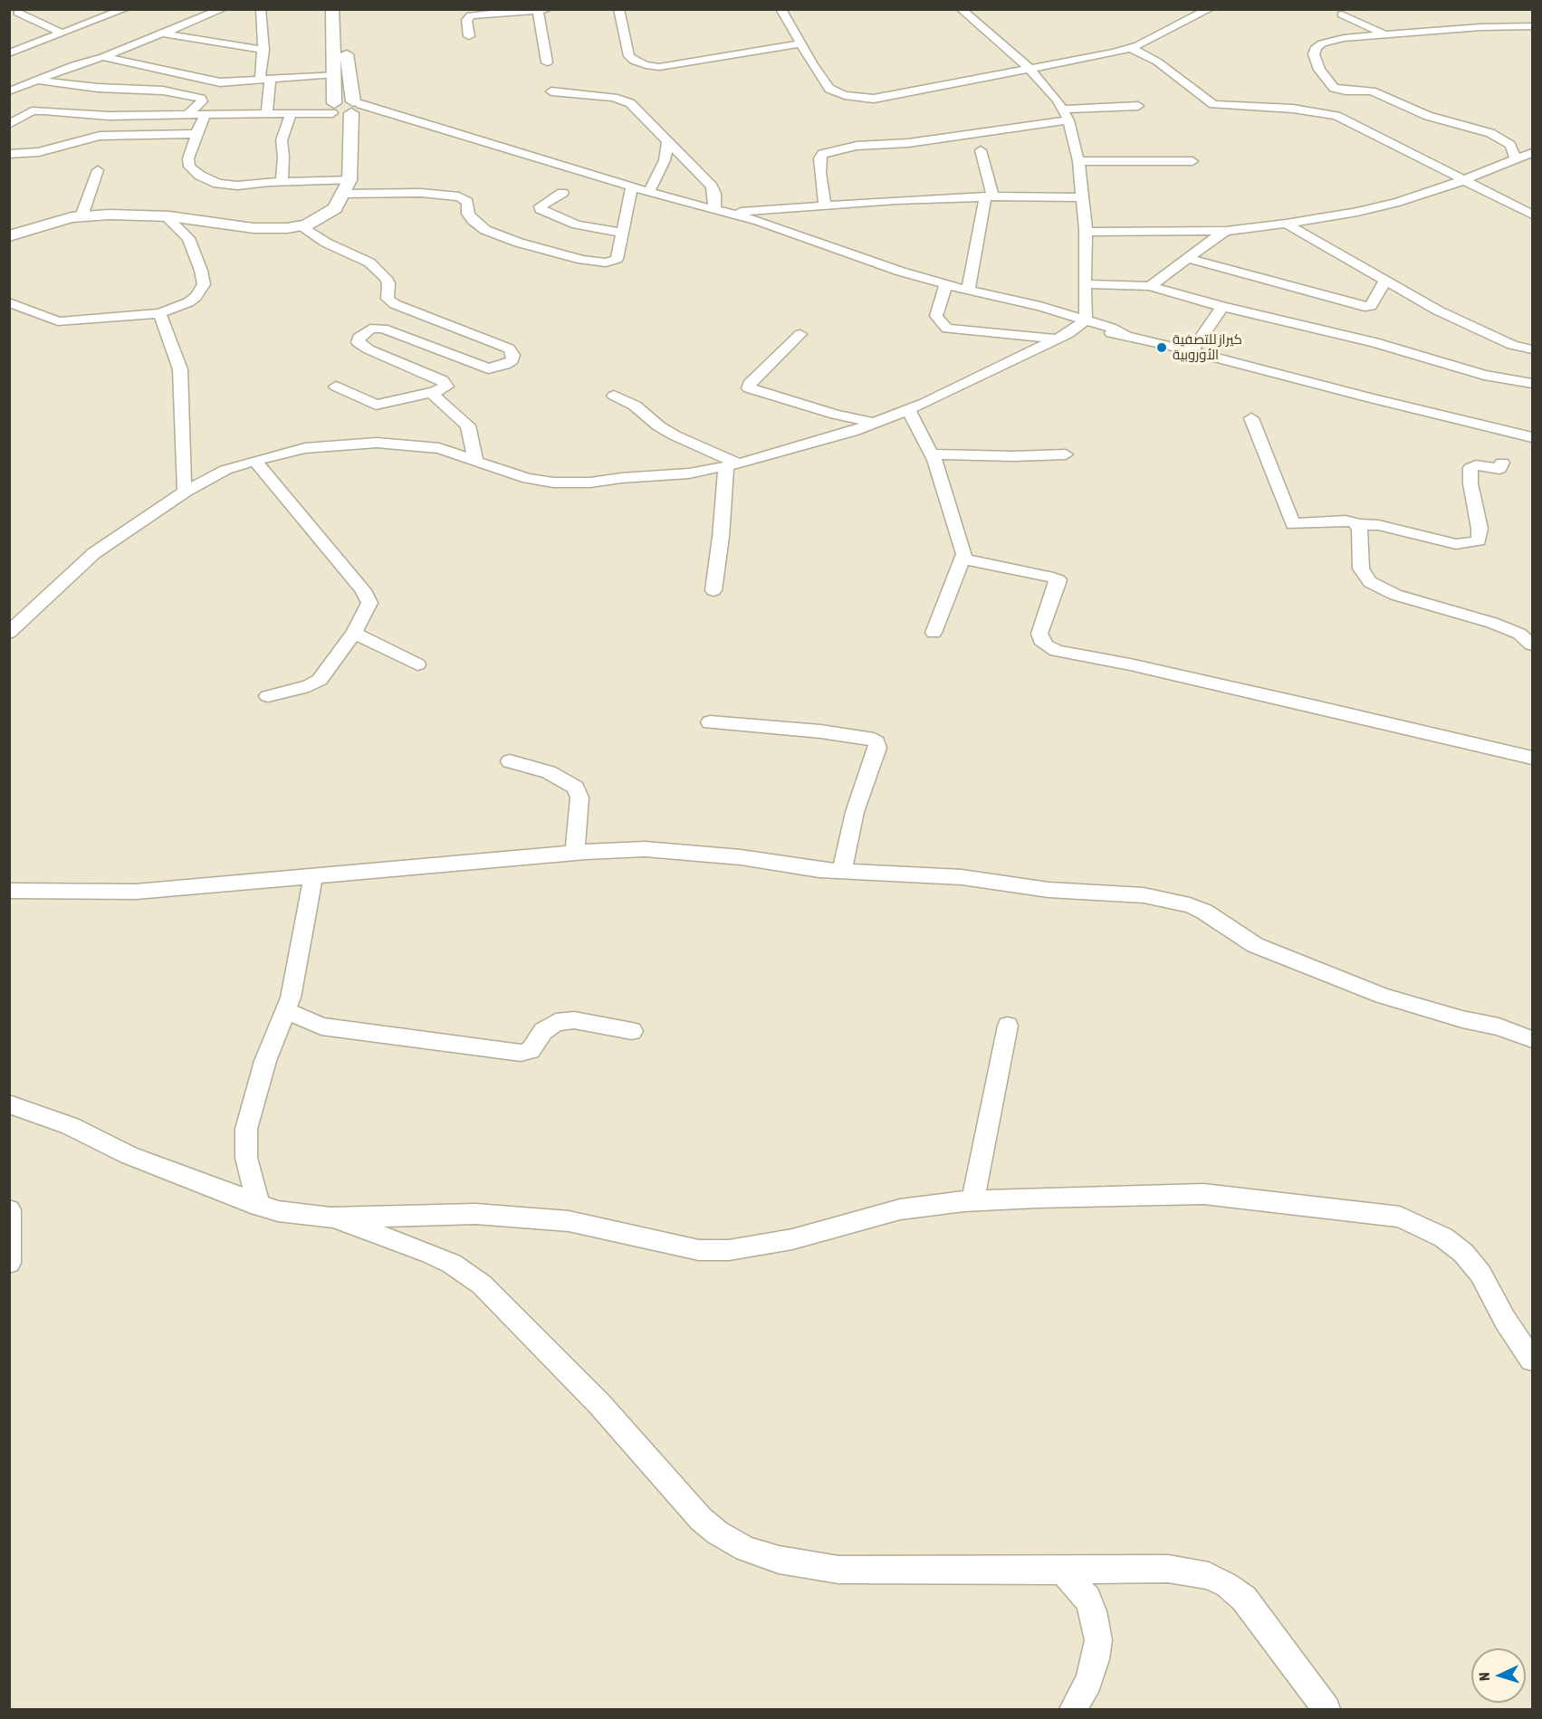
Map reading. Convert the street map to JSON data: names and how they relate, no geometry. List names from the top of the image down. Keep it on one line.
{"places":["كيراز للتصفية الأوروبية"],"north":"left"}
